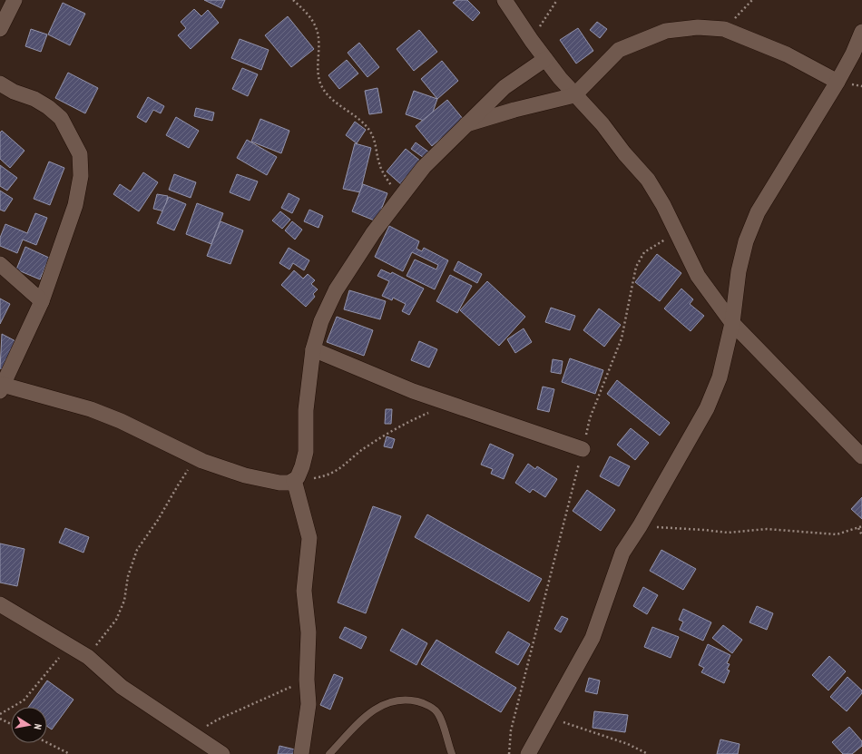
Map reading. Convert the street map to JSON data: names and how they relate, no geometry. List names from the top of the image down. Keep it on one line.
{"north":"right"}
